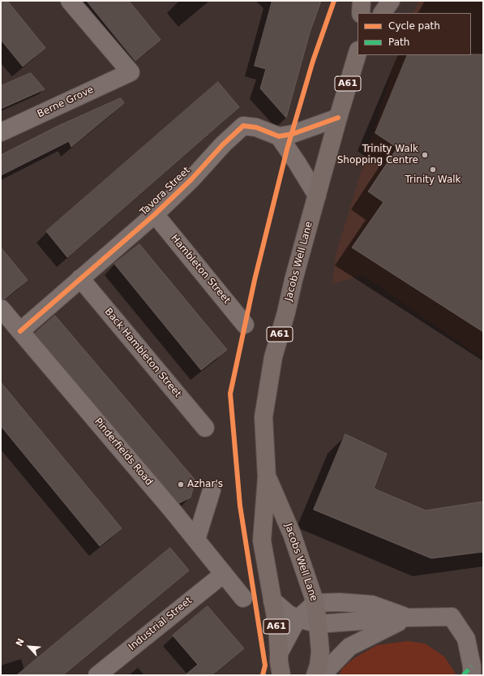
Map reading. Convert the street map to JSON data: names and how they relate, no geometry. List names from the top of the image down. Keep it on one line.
{"streets":{"highway":["A61","Jacobs Well Lane"],"street":["Berne Grove","Tavora Street","Hambleton Street","Back Hambleton Street","Pinderfields Road","Industrial Street"]},"crossings":[["Tavora Street","Hambleton Street"],["Tavora Street","Back Hambleton Street"],["Tavora Street","Pinderfields Road"],["Pinderfields Road","Industrial Street"]],"places":["Trinity Walk Shopping Centre","Trinity Walk","Azhar's"],"legend":["Cycle path","Path"],"north":"top left"}
